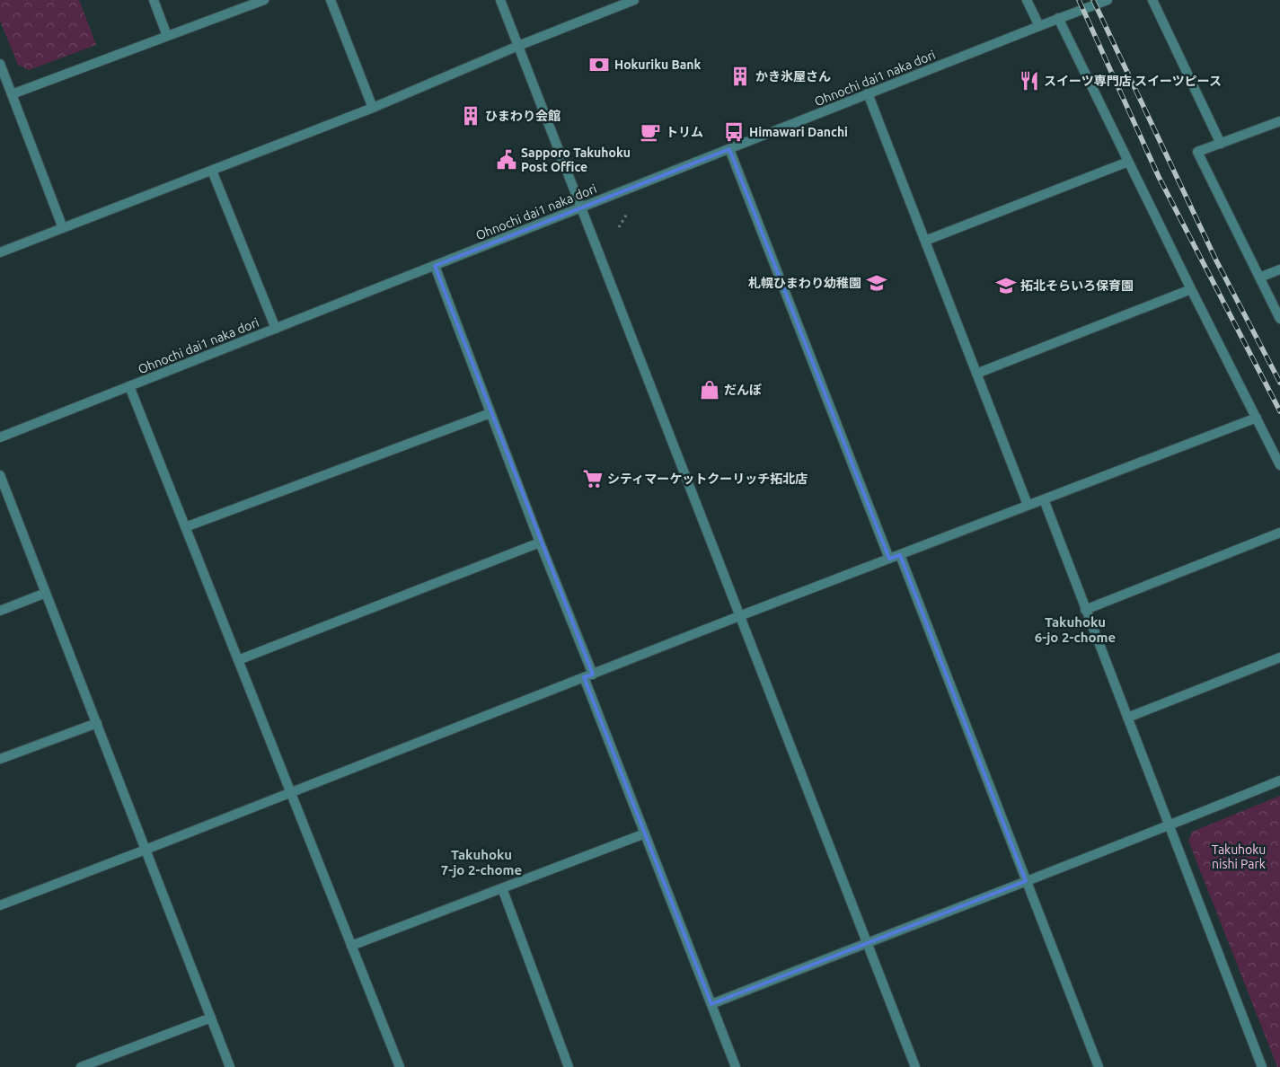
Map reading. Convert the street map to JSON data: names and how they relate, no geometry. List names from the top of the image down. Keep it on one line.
{"streets":{"street":["Ohnochi dai1 naka dori"]},"districts":["Takuhoku 6-jo 2-chome","Takuhoku 7-jo 2-chome"],"parks":["Takuhoku nishi Park"],"places":{"bank":["Hokuriku Bank"],"building":["かき氷屋さん","ひまわり会館"],"restaurant":["スイーツ専門店 スイーツピース"],"cafe":["トリム"],"bus stop":["Himawari Danchi"],"public building":["Sapporo Takuhoku Post Office"],"school or university":["札幌ひまわり幼稚園","拓北そらいろ保育園"],"shop":["だんぼ"],"supermarket":["シティマーケットクーリッチ拓北店"]}}
